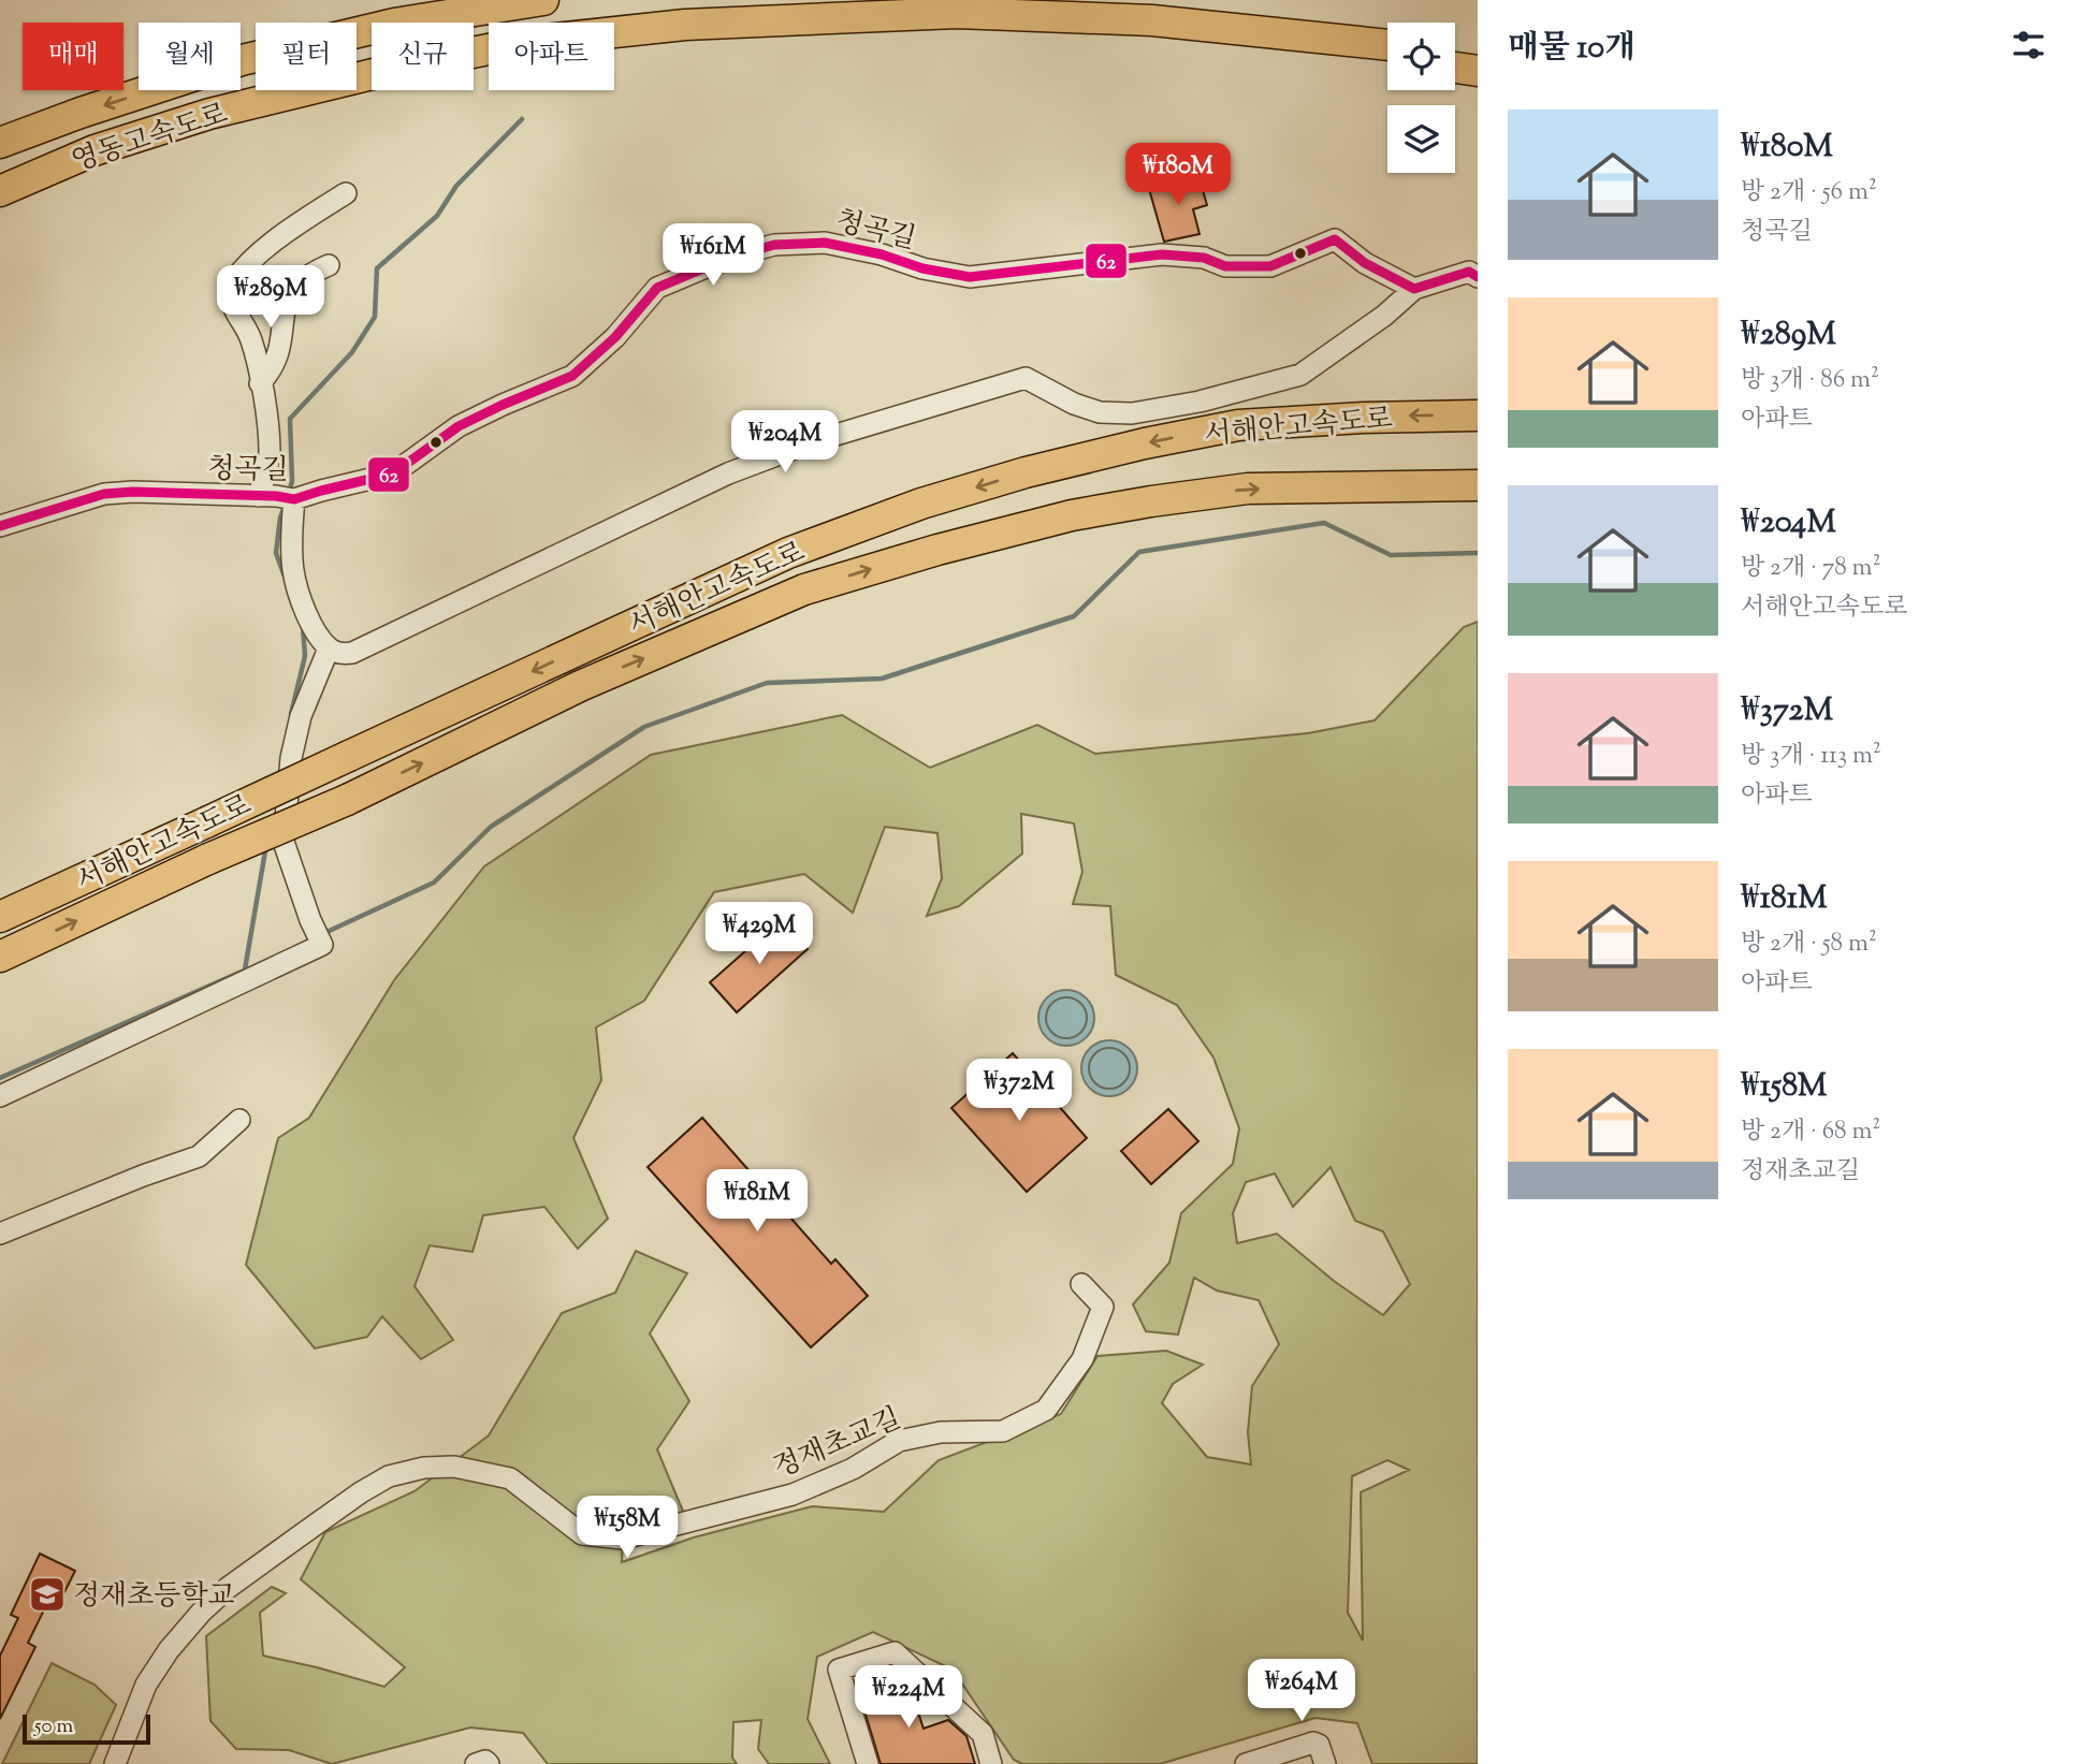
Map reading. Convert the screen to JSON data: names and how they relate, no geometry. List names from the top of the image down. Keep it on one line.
{"streets":{"highway":["영동고속도로","서해안고속도로"],"street":["청곡길","정재초교길"]},"places":{"school or university":["정재초등학교"]},"lines":["transit line 62"],"scale_bar":"50 m","page":{"heading":"매물 10개","chip":["매매","월세","필터","신규","아파트"],"list":[{"name":"₩180M","note":"방 2개 · 56 m² · 청곡길"},{"name":"₩289M","note":"방 3개 · 86 m² · 아파트"},{"name":"₩204M","note":"방 2개 · 78 m² · 서해안고속도로"},{"name":"₩372M","note":"방 3개 · 113 m² · 아파트"},{"name":"₩181M","note":"방 2개 · 58 m² · 아파트"},{"name":"₩158M","note":"방 2개 · 68 m² · 정재초교길"}],"price":["₩180M","₩161M","₩289M","₩204M","₩429M","₩372M","₩181M","₩158M","₩264M","₩224M"],"scale":"50 m"}}
